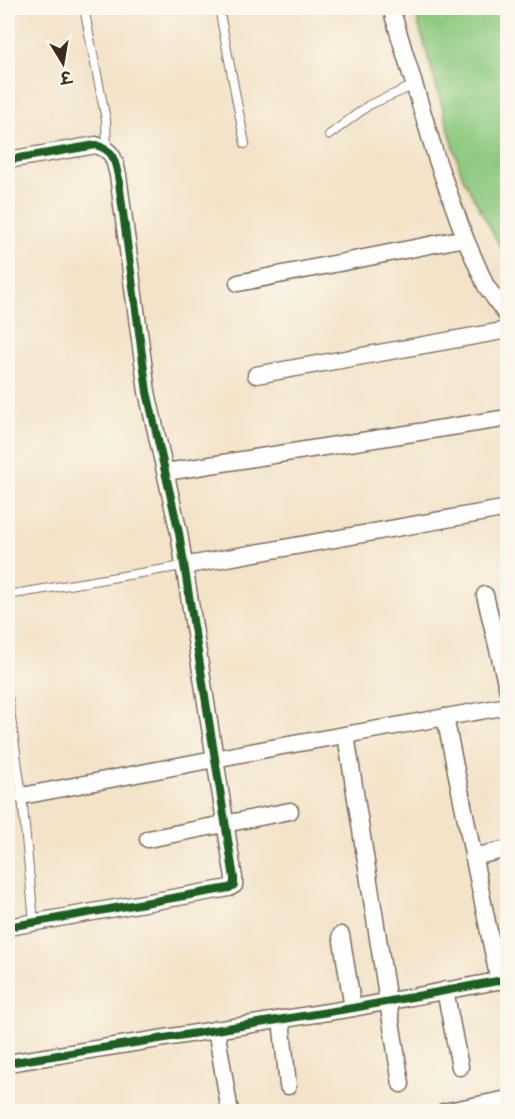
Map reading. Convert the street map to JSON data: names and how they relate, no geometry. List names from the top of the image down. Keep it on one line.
{"north":"bottom"}
